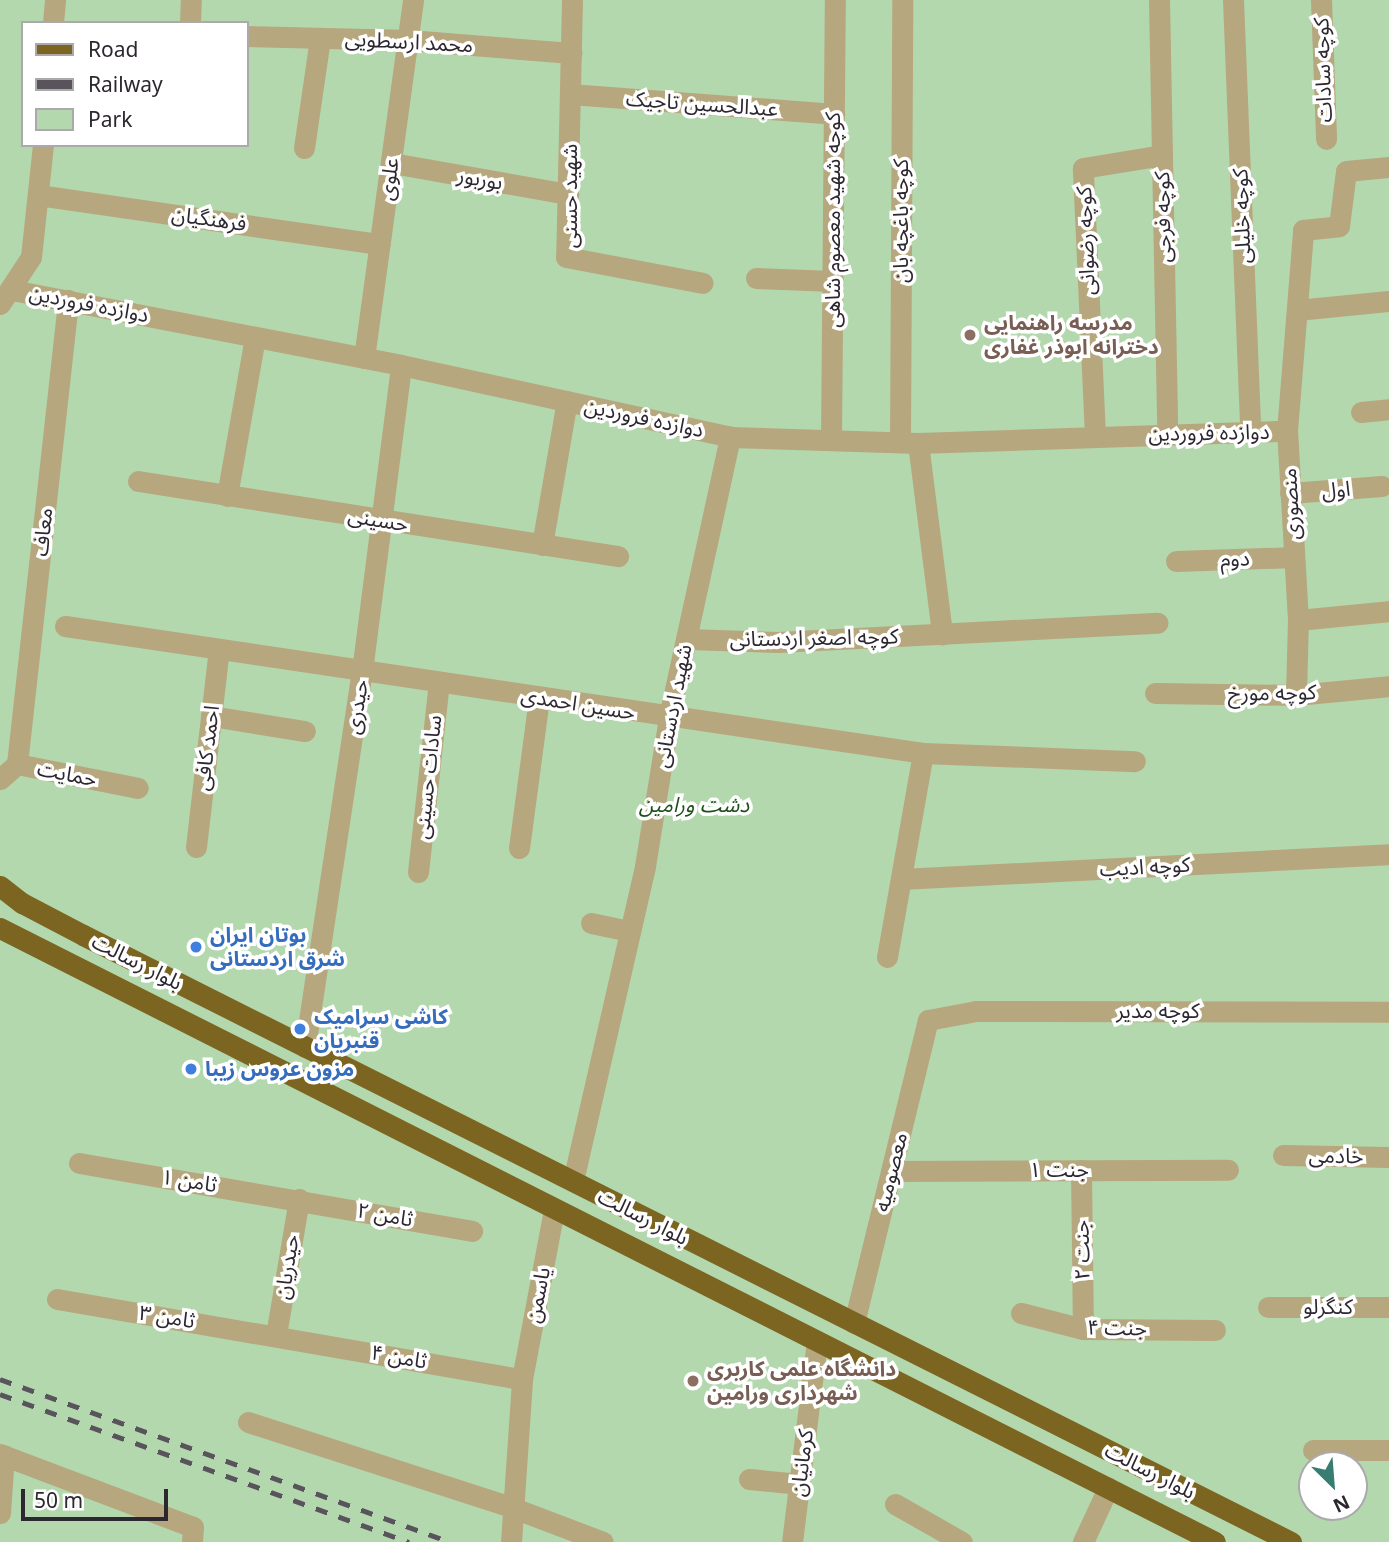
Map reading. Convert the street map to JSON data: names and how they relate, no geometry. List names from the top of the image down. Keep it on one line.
{"streets":{"main road":["بلوار رسالت"],"street":["محمد ارسطویی","کوچه سادات","عبدالحسین تاجیک","علوی","بوربور","شهید حسنی","کوچه خلیلی","کوچه فرجی","فرهنگیان","کوچه شهید معصوم شاهی","کوچه باغچه بان","کوچه رضوانی","دوازده فروردین","اول","منصوری","حسینی","معاف","دوم","کوچه اصغر اردستانی","کوچه مورخ","حسین احمدی","شهید اردستانی","حیدری","احمد کافی","حمایت","سادات حسینی","کوچه ادیب","کوچه مدیر","خادمی","جنت ۱","معصومیه","ثامن ۱","ثامن ۲","جنت ۲","حیدریان","یاسمن","کنگرلو","ثامن ۳","جنت ۴","ثامن ۴","کرمانیان"]},"crossings":[["محمد ارسطویی","علوی"],["محمد ارسطویی","شهید حسنی"],["عبدالحسین تاجیک","شهید حسنی"],["عبدالحسین تاجیک","کوچه شهید معصوم شاهی"],["علوی","بوربور"],["علوی","فرهنگیان"],["علوی","دوازده فروردین"],["بوربور","شهید حسنی"],["کوچه خلیلی","دوازده فروردین"],["کوچه فرجی","کوچه رضوانی"],["کوچه فرجی","دوازده فروردین"],["کوچه شهید معصوم شاهی","دوازده فروردین"],["کوچه باغچه بان","دوازده فروردین"],["کوچه رضوانی","دوازده فروردین"],["دوازده فروردین","منصوری"],["دوازده فروردین","معاف"],["دوازده فروردین","شهید اردستانی"],["دوازده فروردین","حیدری"],["اول","منصوری"],["منصوری","دوم"],["منصوری","کوچه مورخ"],["حسینی","حیدری"],["معاف","حمایت"],["کوچه اصغر اردستانی","شهید اردستانی"],["حسین احمدی","شهید اردستانی"],["حسین احمدی","حیدری"],["حسین احمدی","احمد کافی"],["حسین احمدی","سادات حسینی"],["شهید اردستانی","بلوار رسالت"],["حیدری","بلوار رسالت"],["بلوار رسالت","معصومیه"],["بلوار رسالت","یاسمن"],["بلوار رسالت","کرمانیان"],["کوچه مدیر","معصومیه"],["جنت ۱","معصومیه"],["جنت ۱","جنت ۲"],["ثامن ۱","ثامن ۲"],["ثامن ۱","حیدریان"],["ثامن ۲","حیدریان"],["جنت ۲","جنت ۴"],["حیدریان","ثامن ۳"],["حیدریان","ثامن ۴"],["یاسمن","ثامن ۴"],["ثامن ۳","ثامن ۴"]],"parks":["دشت ورامین"],"places":["مدرسه راهنمایی دخترانه ابوذر غفاری","بوتان ایران شرق اردستانی","کاشی سرامیک قنبریان","مزون عروس زیبا","دانشگاه علمی کاربری شهرداری ورامین"],"legend":["Road","Railway","Park"],"scale_bar":"50 m","north":"bottom right"}
